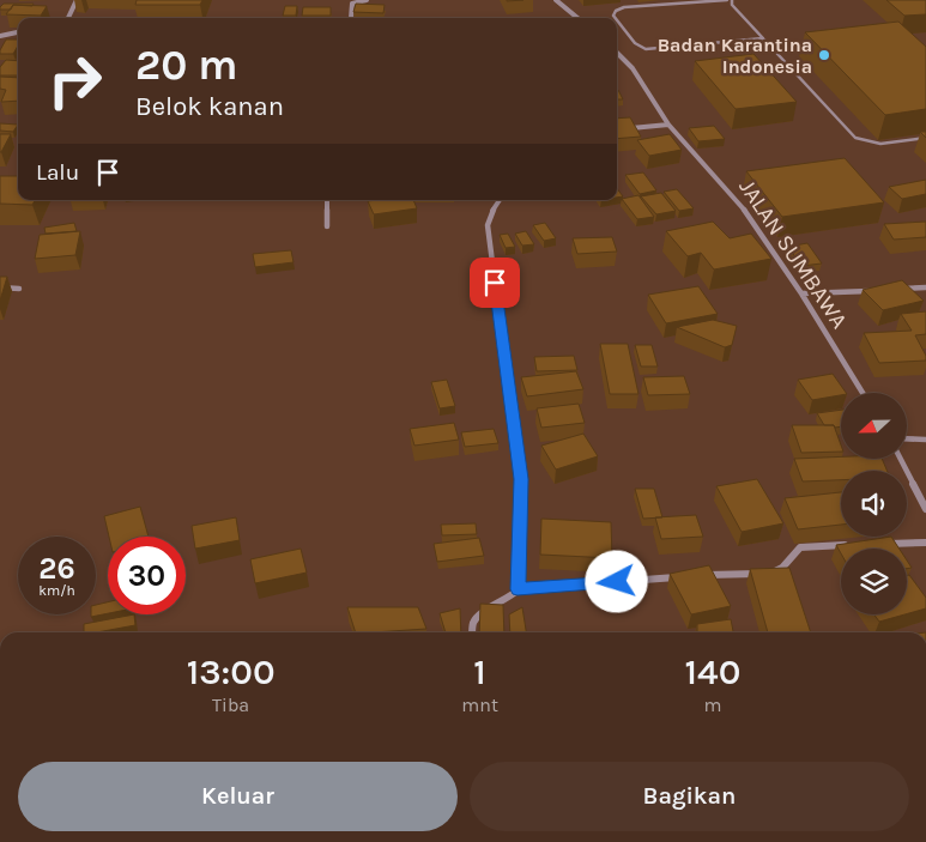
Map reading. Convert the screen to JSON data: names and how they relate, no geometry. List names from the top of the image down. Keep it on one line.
{"streets":{"street":["JALAN SUMBAWA"]},"places":["Badan Karantina Indonesia"],"north":"left","page":{"turn":["20 m","Belok kanan"],"then":"Lalu","speed":"26 km/h","limit":"30","eta":["13:00","Tiba","1","mnt","140","m"],"buttons":["Keluar","Bagikan"]}}
